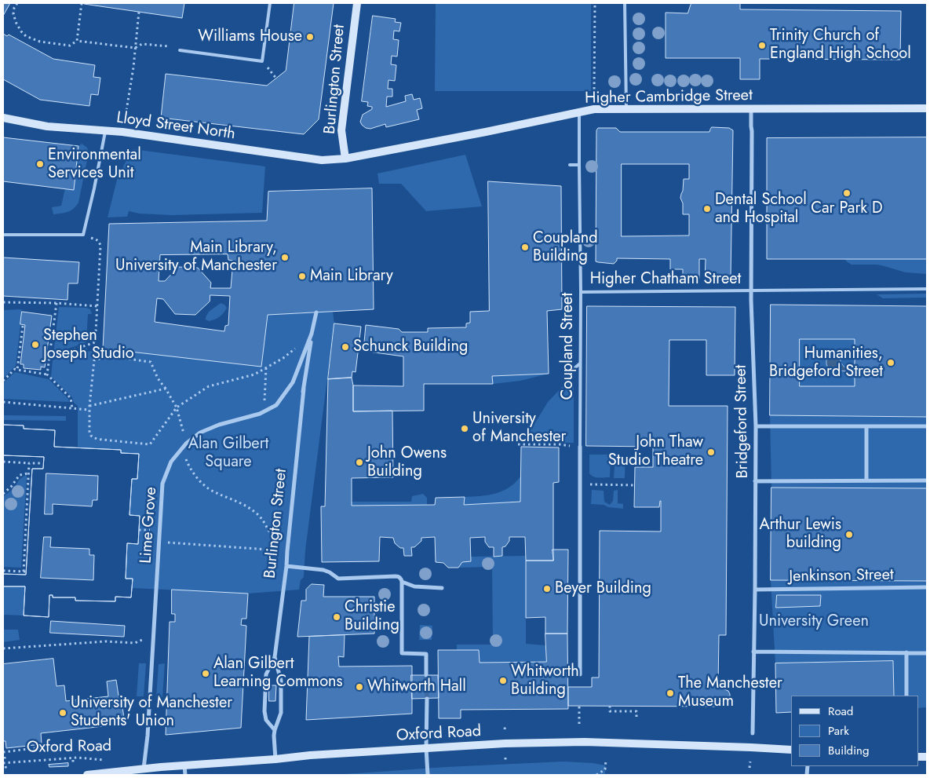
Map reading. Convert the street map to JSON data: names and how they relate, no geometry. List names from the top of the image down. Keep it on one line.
{"streets":{"street":["Burlington Street","Higher Cambridge Street","Lloyd Street North","Coupland Street","Bridgeford Street","Lime Grove","Jenkinson Street","Oxford Road"],"lane":["Higher Chatham Street"]},"crossings":[["Burlington Street","Higher Cambridge Street"],["Burlington Street","Lloyd Street North"],["Burlington Street","Lime Grove"],["Burlington Street","Oxford Road"],["Higher Cambridge Street","Lloyd Street North"],["Higher Cambridge Street","Coupland Street"],["Higher Cambridge Street","Bridgeford Street"],["Higher Chatham Street","Coupland Street"],["Higher Chatham Street","Bridgeford Street"],["Bridgeford Street","Jenkinson Street"],["Lime Grove","Oxford Road"]],"parks":["Alan Gilbert Square","University Green"],"places":["Williams House","Trinity Church of England High School","Environmental Services Unit","Car Park D","Dental School and Hospital","Coupland Building","Main Library, University of Manchester","Main Library","Stephen Joseph Studio","Schunck Building","Humanities, Bridgeford Street","University of Manchester","John Thaw Studio Theatre","John Owens Building","Arthur Lewis building","Beyer Building","Christie Building","Alan Gilbert Learning Commons","Whitworth Building","Whitworth Hall","The Manchester Museum","University of Manchester Students' Union"],"legend":["Road","Park","Building"]}
